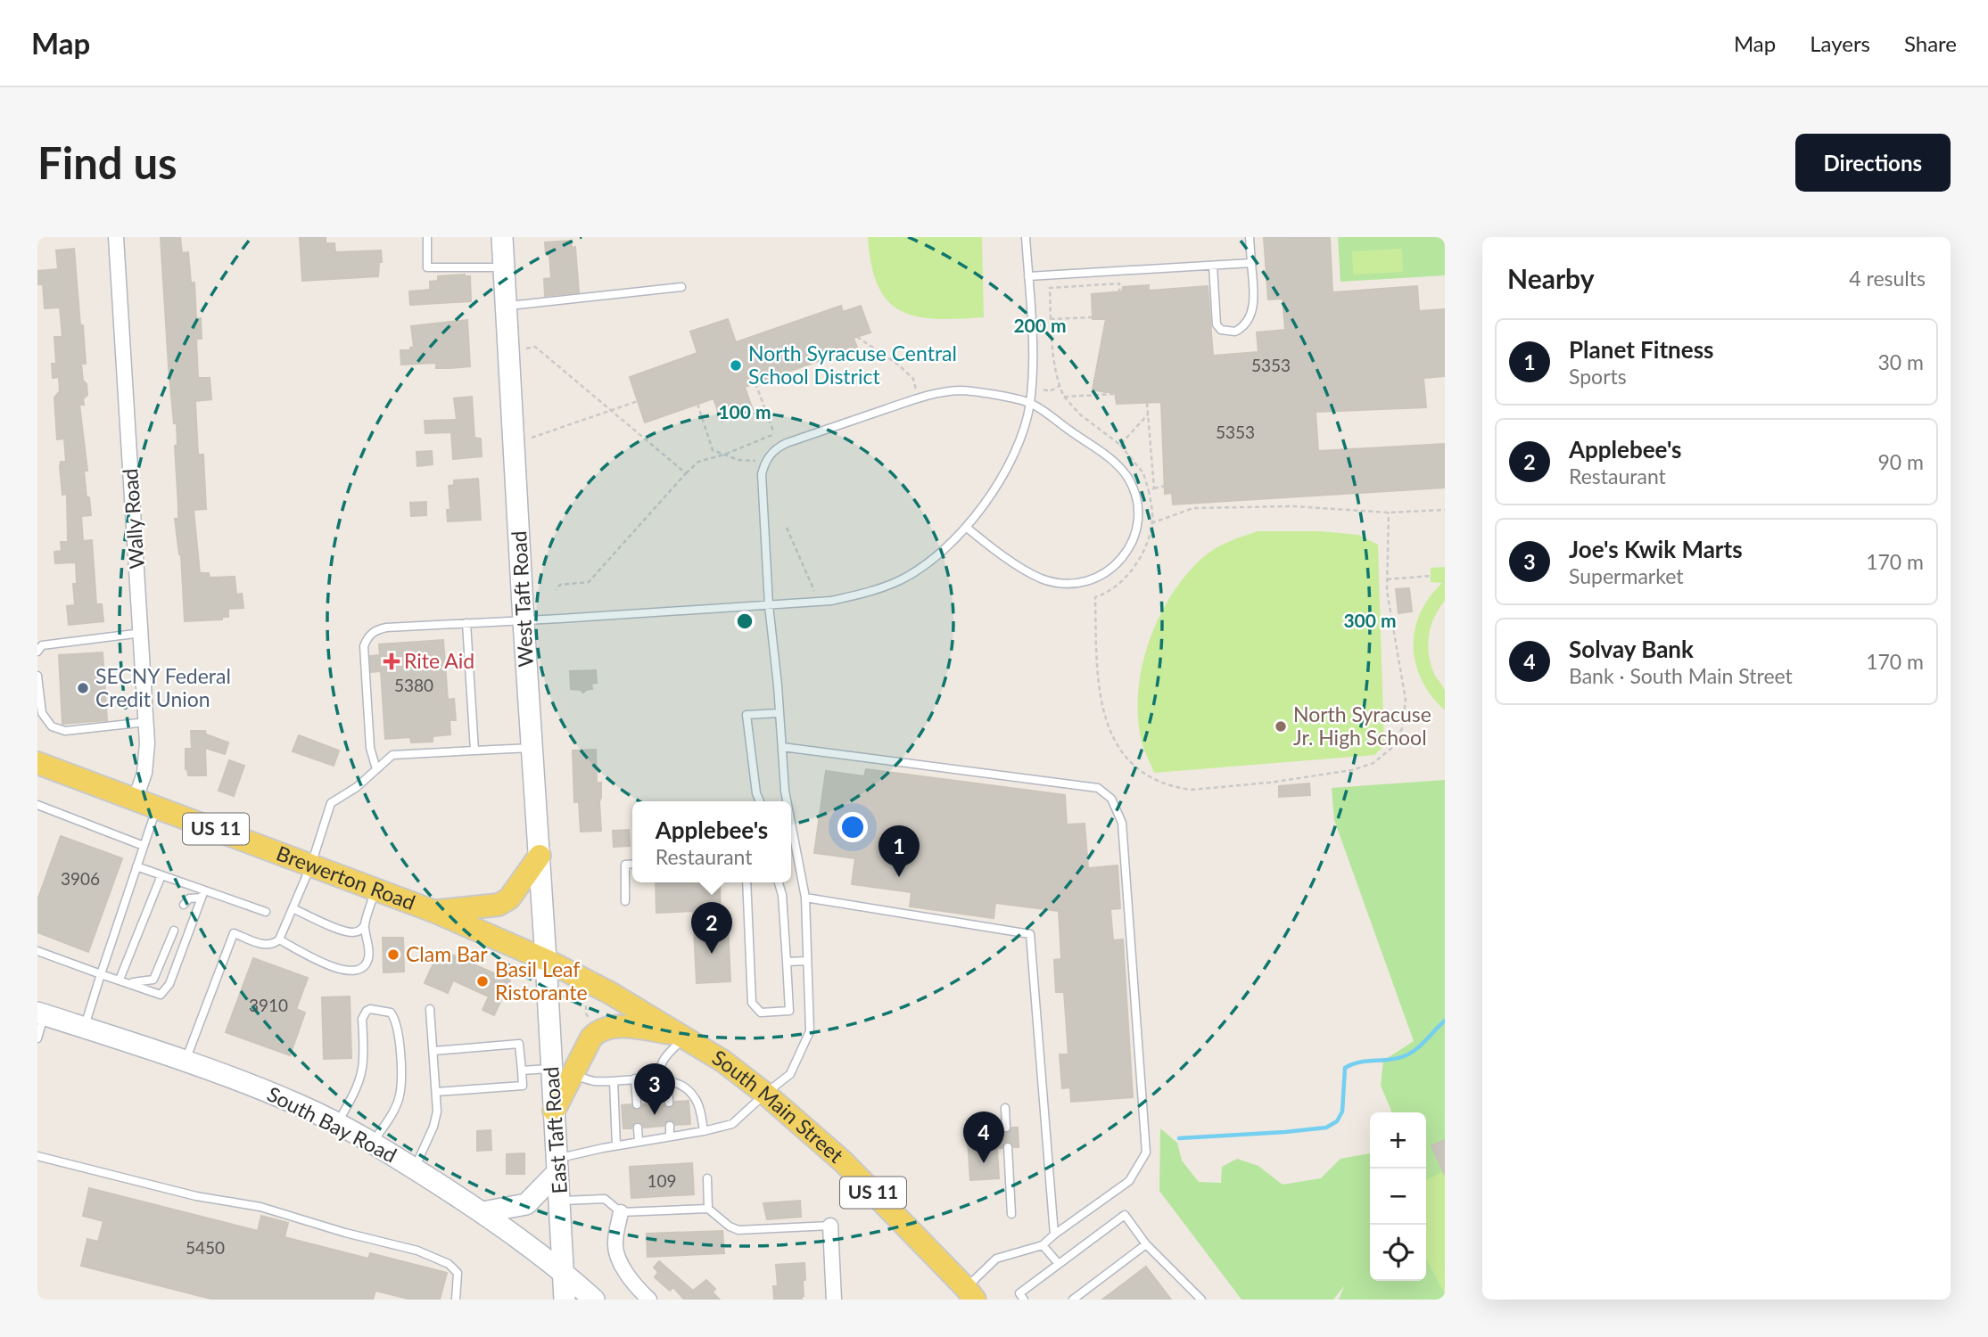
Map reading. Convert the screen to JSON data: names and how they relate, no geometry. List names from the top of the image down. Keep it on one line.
{"streets":{"main road":["West Taft Road","US 11","Brewerton Road","South Main Street","South Bay Road","East Taft Road"],"street":["Wally Road"]},"crossings":[["Wally Road","Brewerton Road"],["West Taft Road","Brewerton Road"],["West Taft Road","South Main Street"],["West Taft Road","East Taft Road"],["Brewerton Road","South Main Street"],["Brewerton Road","East Taft Road"],["South Main Street","East Taft Road"],["South Bay Road","East Taft Road"]],"places":{"other":["North Syracuse Central School District","SECNY Federal Credit Union","North Syracuse Jr. High School","Clam Bar","Basil Leaf Ristorante"],"health":["Rite Aid"]},"house_numbers":["5353","5353","5380","3906","3910","109","5450"],"page":{"header":"Map","nav":["Map","Layers","Share"],"buttons":"Directions","title":"Find us","heading":["Nearby","4 results"],"list":[{"mark":"1","name":"Planet Fitness","note":"Sports","value":"30 m"},{"mark":"2","name":"Applebee's","note":"Restaurant","value":"90 m"},{"mark":"3","name":"Joe's Kwik Marts","note":"Supermarket","value":"170 m"},{"mark":"4","name":"Solvay Bank","note":"Bank · South Main Street","value":"170 m"}],"popup":["Applebee's","Restaurant"],"pins":["1","2","3","4"],"map_buttons":["+","−"]},"rings":["200 m","100 m","300 m"]}
